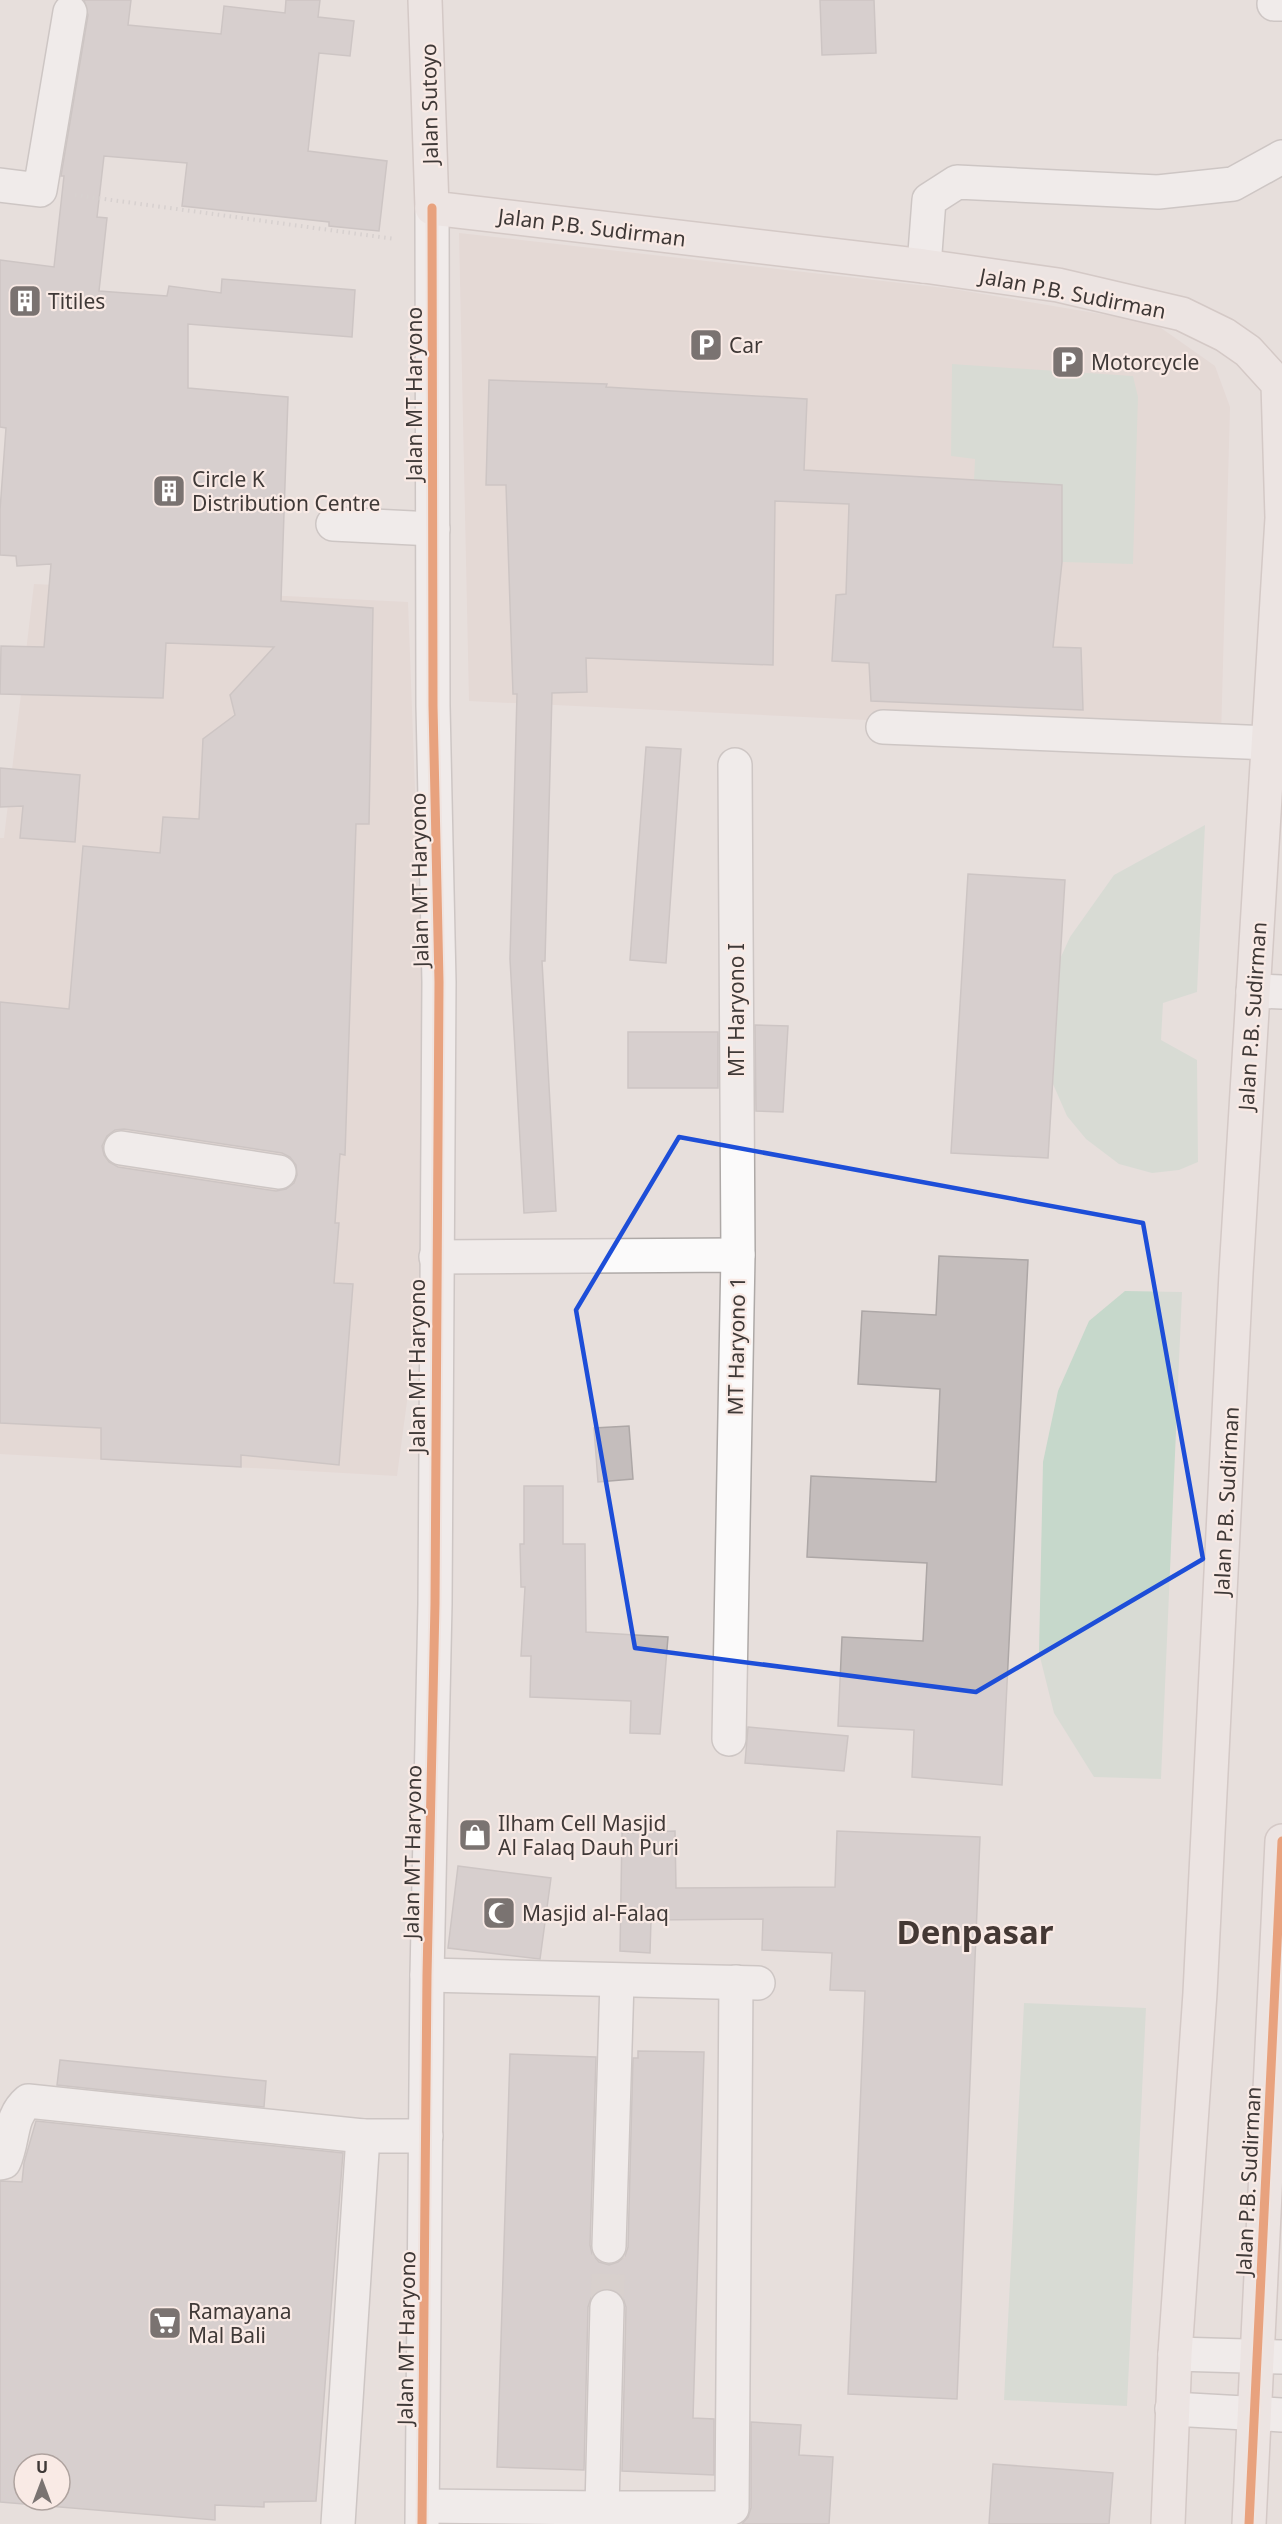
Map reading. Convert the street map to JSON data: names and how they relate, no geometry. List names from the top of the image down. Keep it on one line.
{"streets":{"main road":["Jalan Sutoyo","Jalan P.B. Sudirman"],"street":["Jalan MT Haryono","MT Haryono I","MT Haryono 1"]},"crossings":[["Jalan Sutoyo","Jalan P.B. Sudirman"],["Jalan Sutoyo","Jalan MT Haryono"],["Jalan P.B. Sudirman","Jalan MT Haryono"],["Jalan MT Haryono","MT Haryono 1"],["MT Haryono I","MT Haryono 1"]],"districts":["Denpasar"],"places":{"building":["Titiles","Circle K Distribution Centre"],"parking":["Car","Motorcycle"],"shop":["Ilham Cell Masjid Al Falaq Dauh Puri"],"mosque":["Masjid al-Falaq"],"supermarket":["Ramayana Mal Bali"]},"north":"top"}
